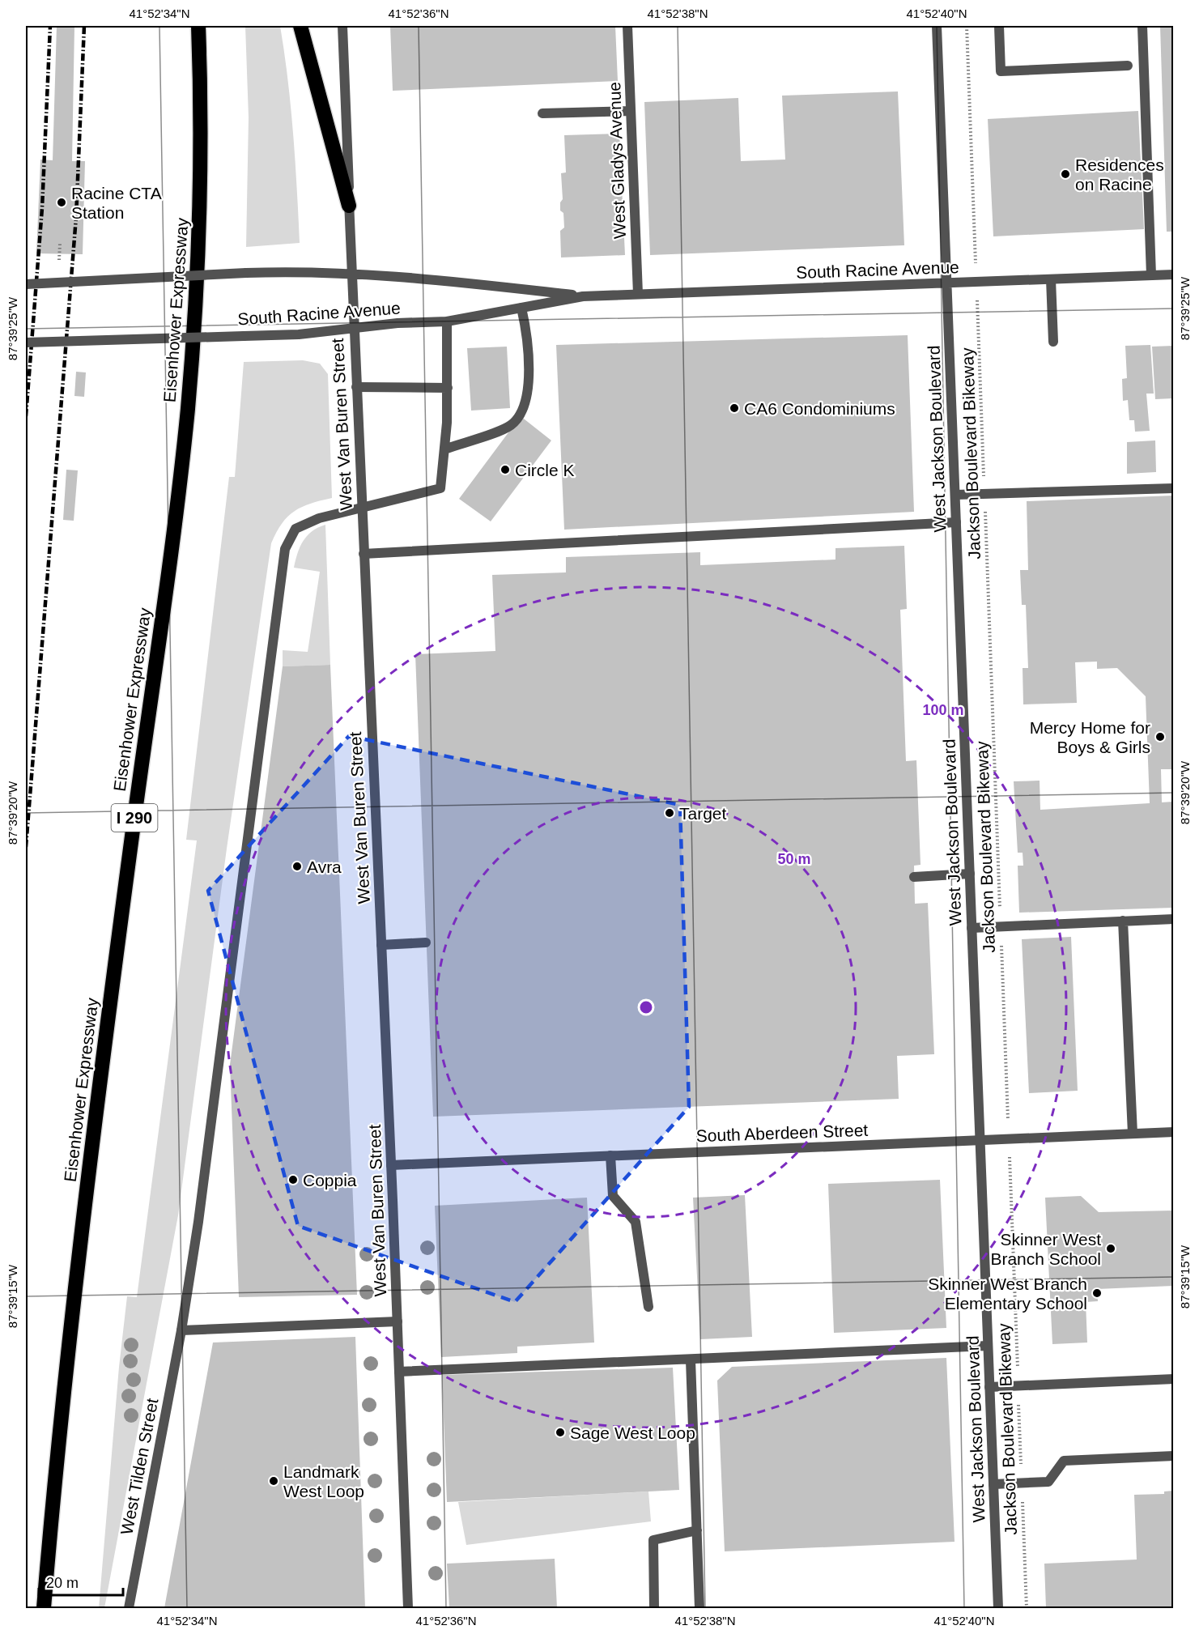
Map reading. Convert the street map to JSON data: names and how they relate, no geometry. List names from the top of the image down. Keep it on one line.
{"streets":{"highway":["Eisenhower Expressway","I 290"],"street":["West Gladys Avenue","South Racine Avenue","West Van Buren Street","West Jackson Boulevard","South Aberdeen Street","West Tilden Street"],"path":["Jackson Boulevard Bikeway"]},"crossings":[["West Gladys Avenue","South Racine Avenue"],["South Racine Avenue","West Van Buren Street"],["South Racine Avenue","West Jackson Boulevard"],["South Racine Avenue","Jackson Boulevard Bikeway"],["West Van Buren Street","South Aberdeen Street"],["West Van Buren Street","West Tilden Street"],["West Jackson Boulevard","South Aberdeen Street"],["Jackson Boulevard Bikeway","South Aberdeen Street"]],"places":["Residences on Racine","Racine CTA Station","CA6 Condominiums","Circle K","Mercy Home for Boys & Girls","Target","Avra","Coppia","Skinner West Branch School","Skinner West Branch Elementary School","Sage West Loop","Landmark West Loop"],"scale_bar":"20 m","coordinates":["41°52'34\"N","41°52'36\"N","41°52'38\"N","41°52'40\"N","87°39'25\"W","87°39'20\"W","87°39'15\"W"],"rings":["100 m","50 m"]}
